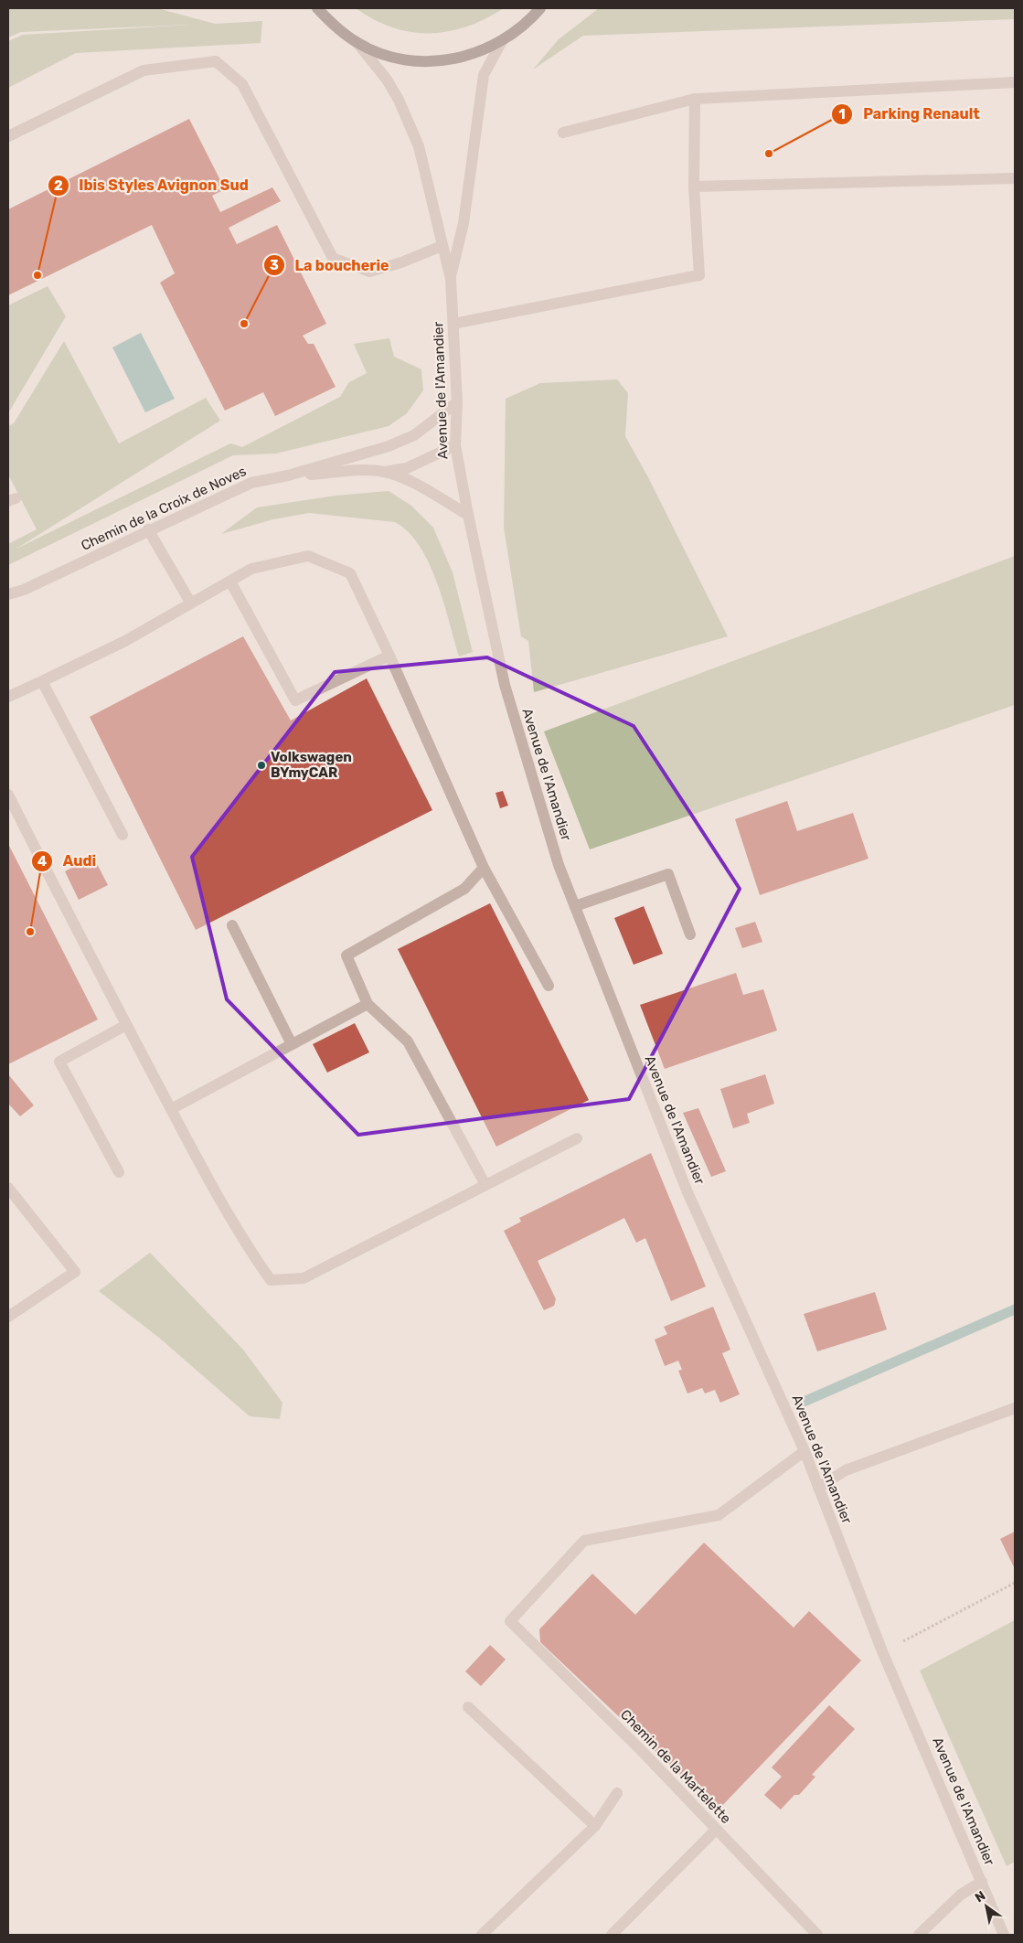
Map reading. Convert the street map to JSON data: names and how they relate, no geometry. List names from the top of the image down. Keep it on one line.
{"streets":{"street":["Avenue de l'Amandier","Chemin de la Croix de Noves","Chemin de la Martelette"]},"crossings":[["Avenue de l'Amandier","Chemin de la Croix de Noves"],["Avenue de l'Amandier","Chemin de la Martelette"]],"places":["Parking Renault","Ibis Styles Avignon Sud","La boucherie","Volkswagen BYmyCAR","Audi"],"north":"top left"}
